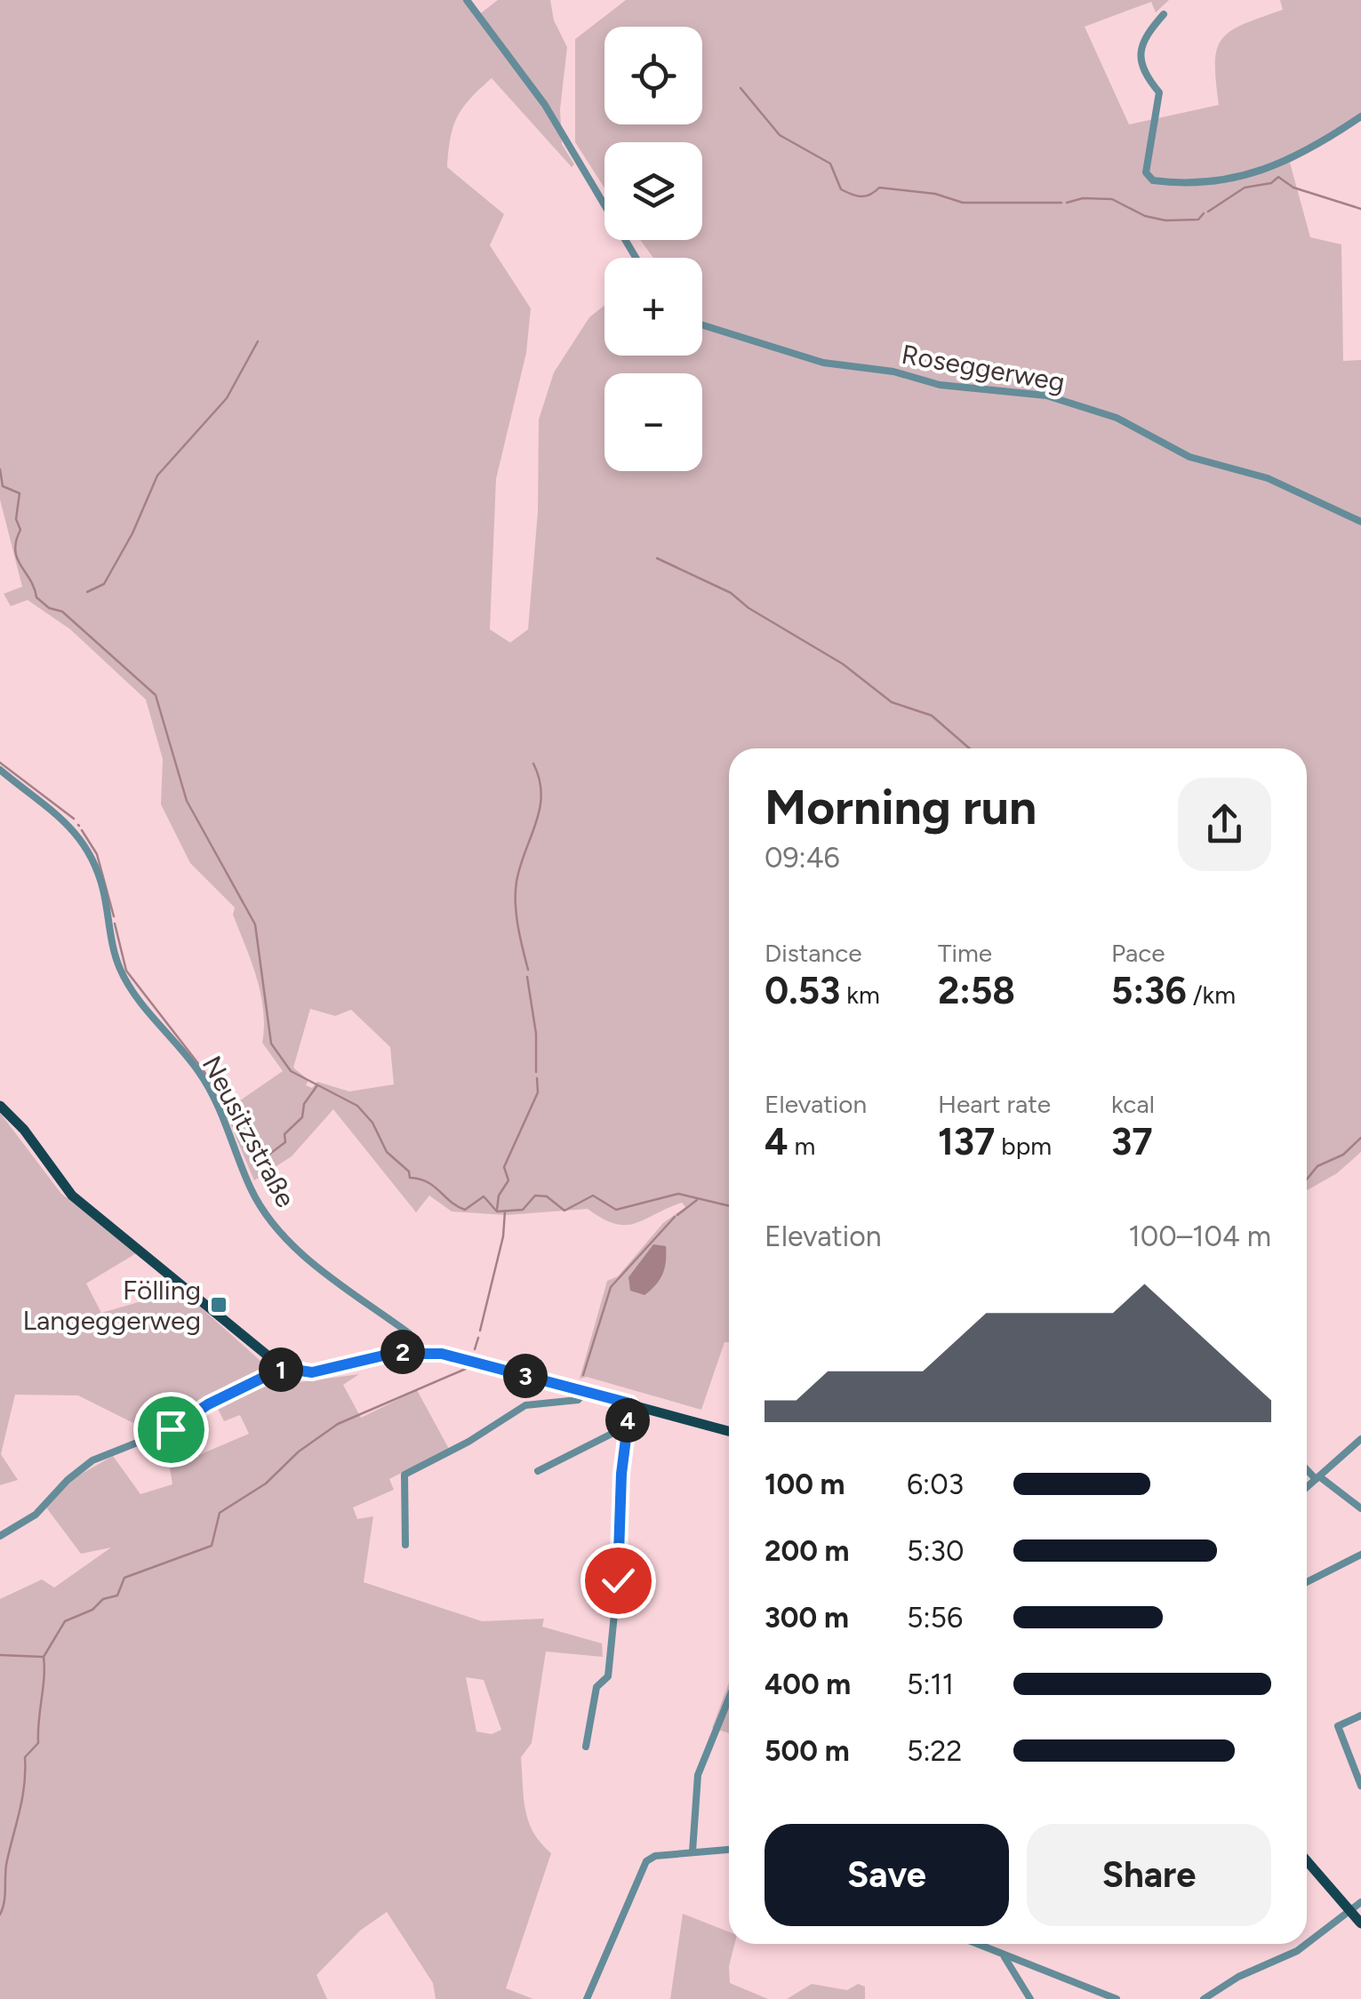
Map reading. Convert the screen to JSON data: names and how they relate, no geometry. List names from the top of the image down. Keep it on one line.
{"streets":{"street":["Roseggerweg","Neusitzstraße"]},"places":{"transit":["Fölling Langeggerweg"]},"page":{"map_buttons":["+","−"],"heading":["Morning run","09:46"],"stats":[["Distance","0.53 km"],["Time","2:58"],["Pace","5:36 /km"],["Elevation","4 m"],["Heart rate","137 bpm"],["kcal","37"]],"chart":["Elevation","100–104 m"],"pins":["2","1","3","4"],"list":[{"name":"100 m","note":"6:03"},{"name":"200 m","note":"5:30"},{"name":"300 m","note":"5:56"},{"name":"400 m","note":"5:11"},{"name":"500 m","note":"5:22"}],"buttons":["Save","Share"]}}
